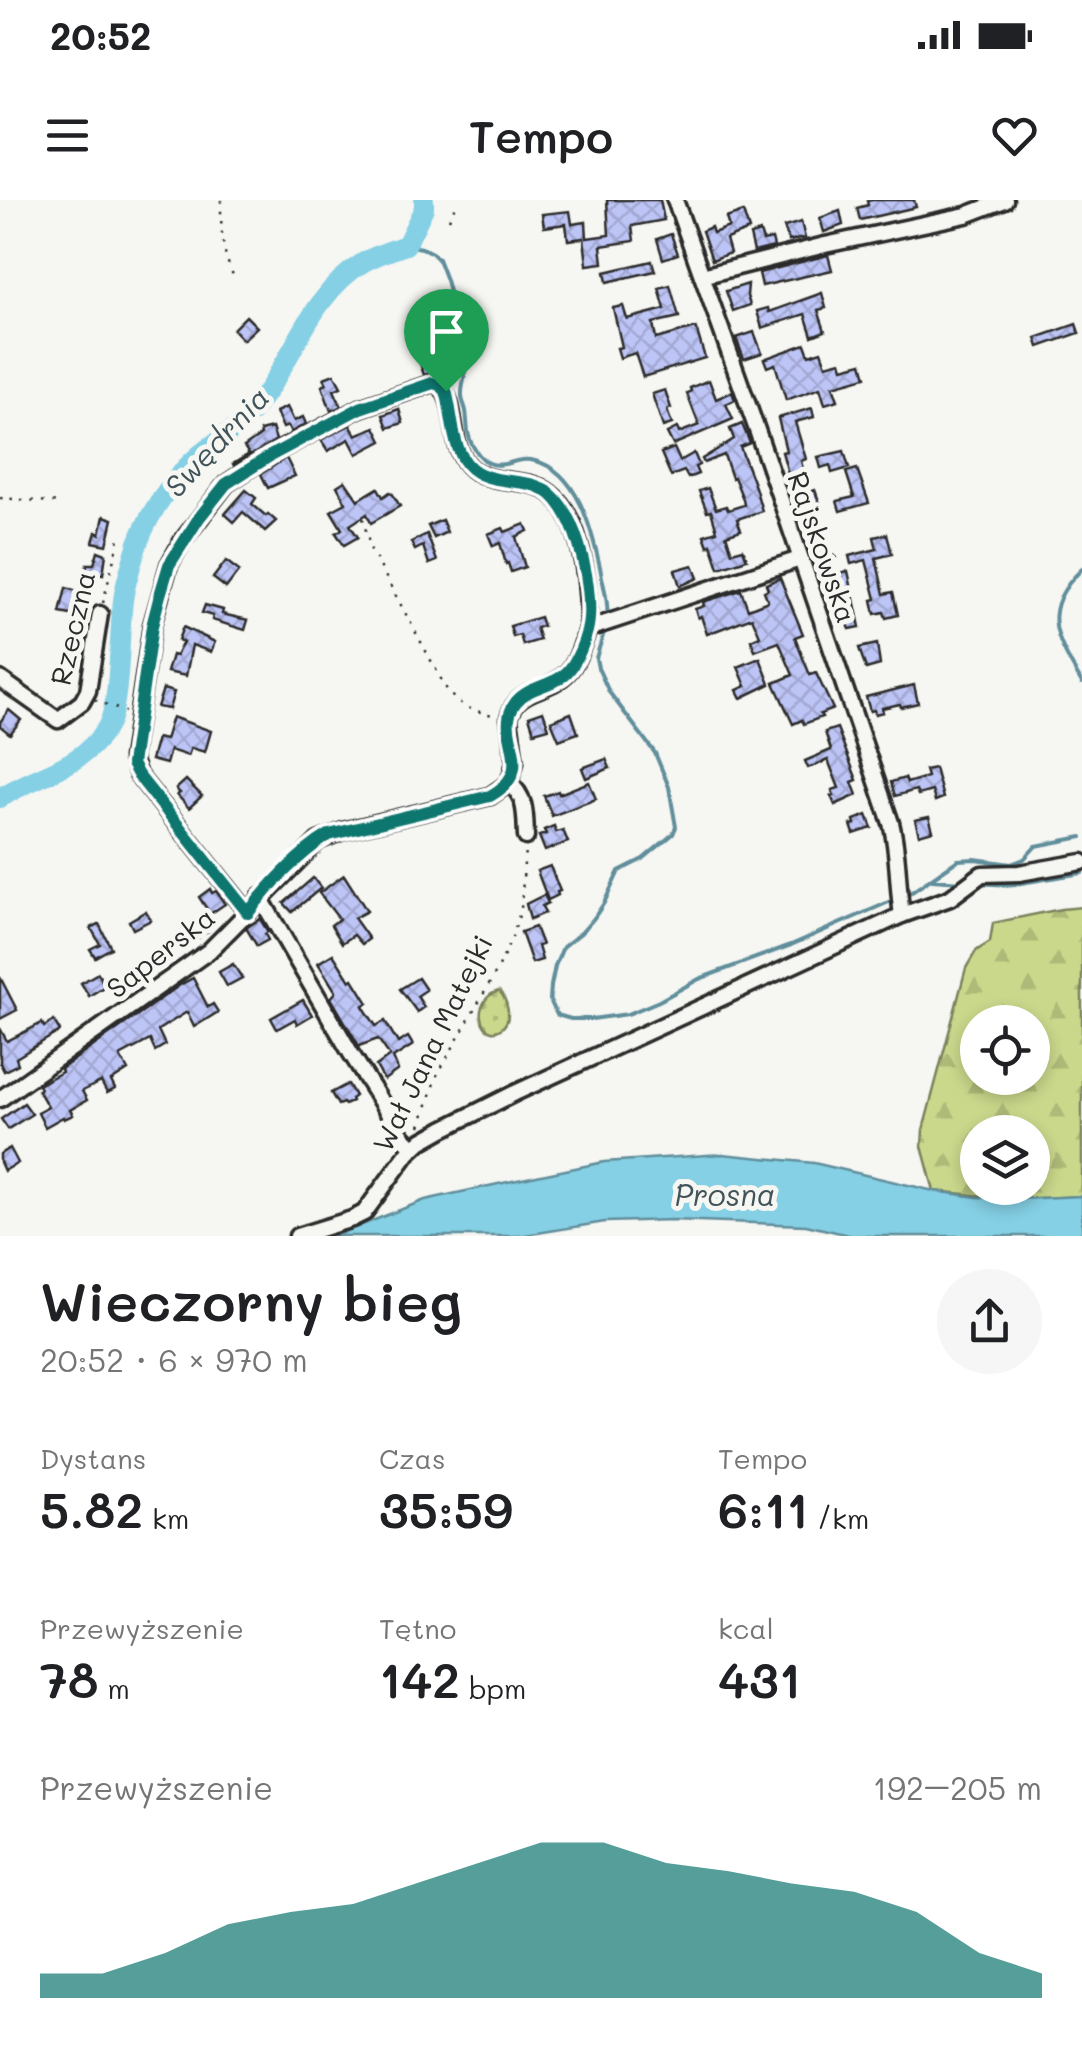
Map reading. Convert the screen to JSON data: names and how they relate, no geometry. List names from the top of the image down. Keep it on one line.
{"streets":{"street":["Rajskowska","Rzeczna","Saperska","Wał Jana Matejki"]},"water":["Swędrnia","Prosna"],"page":{"status":"20:52","header":"Tempo","heading":["Wieczorny bieg","20:52 · 6 × 970 m"],"stats":[["Dystans","5.82 km"],["Czas","35:59"],["Tempo","6:11 /km"],["Przewyższenie","78 m"],["Tętno","142 bpm"],["kcal","431"]],"chart":["Przewyższenie","192–205 m"]}}
